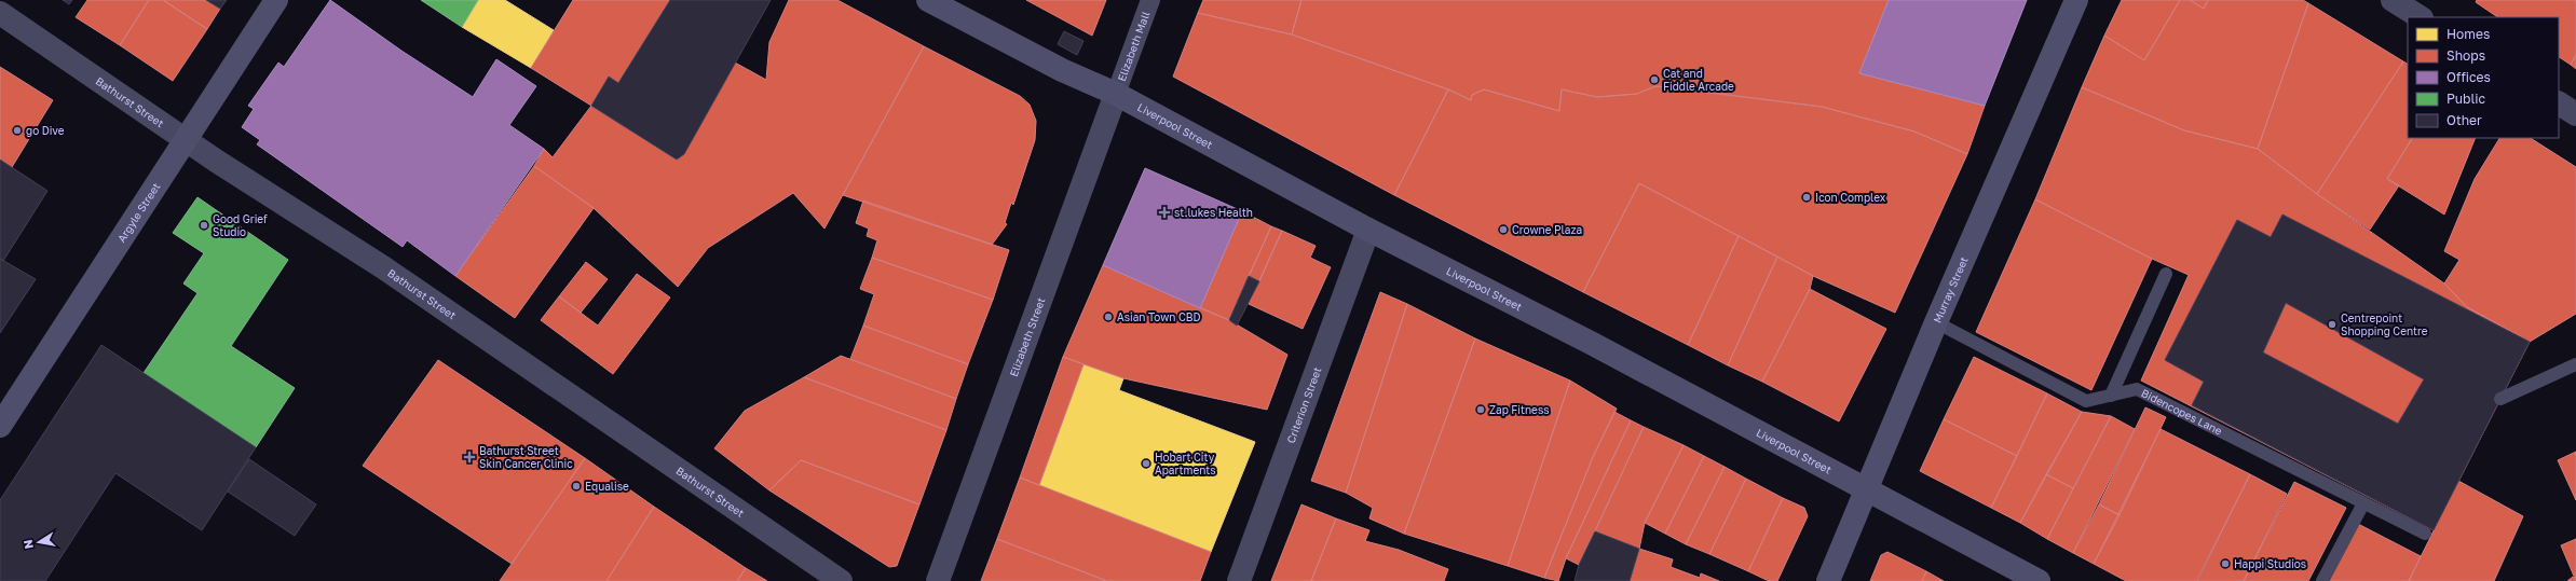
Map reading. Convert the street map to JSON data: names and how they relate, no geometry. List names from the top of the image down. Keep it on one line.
{"streets":{"main road":["Liverpool Street","Argyle Street","Murray Street"],"street":["Elizabeth Mall","Bathurst Street","Elizabeth Street","Criterion Street"],"lane":["Bidencopes Lane"]},"crossings":[["Elizabeth Mall","Liverpool Street"],["Elizabeth Mall","Elizabeth Street"],["Bathurst Street","Argyle Street"],["Liverpool Street","Murray Street"],["Liverpool Street","Elizabeth Street"],["Liverpool Street","Criterion Street"],["Murray Street","Bidencopes Lane"]],"places":{"other":["Cat and Fiddle Arcade","go Dive","Icon Complex","Good Grief Studio","Crowne Plaza","Asian Town CBD","Centrepoint Shopping Centre","Zap Fitness","Hobart City Apartments","Equalise","Happi Studios"],"health":["st.lukes Health","Bathurst Street Skin Cancer Clinic"]},"legend":["Homes","Shops","Offices","Public","Other"],"north":"left"}
